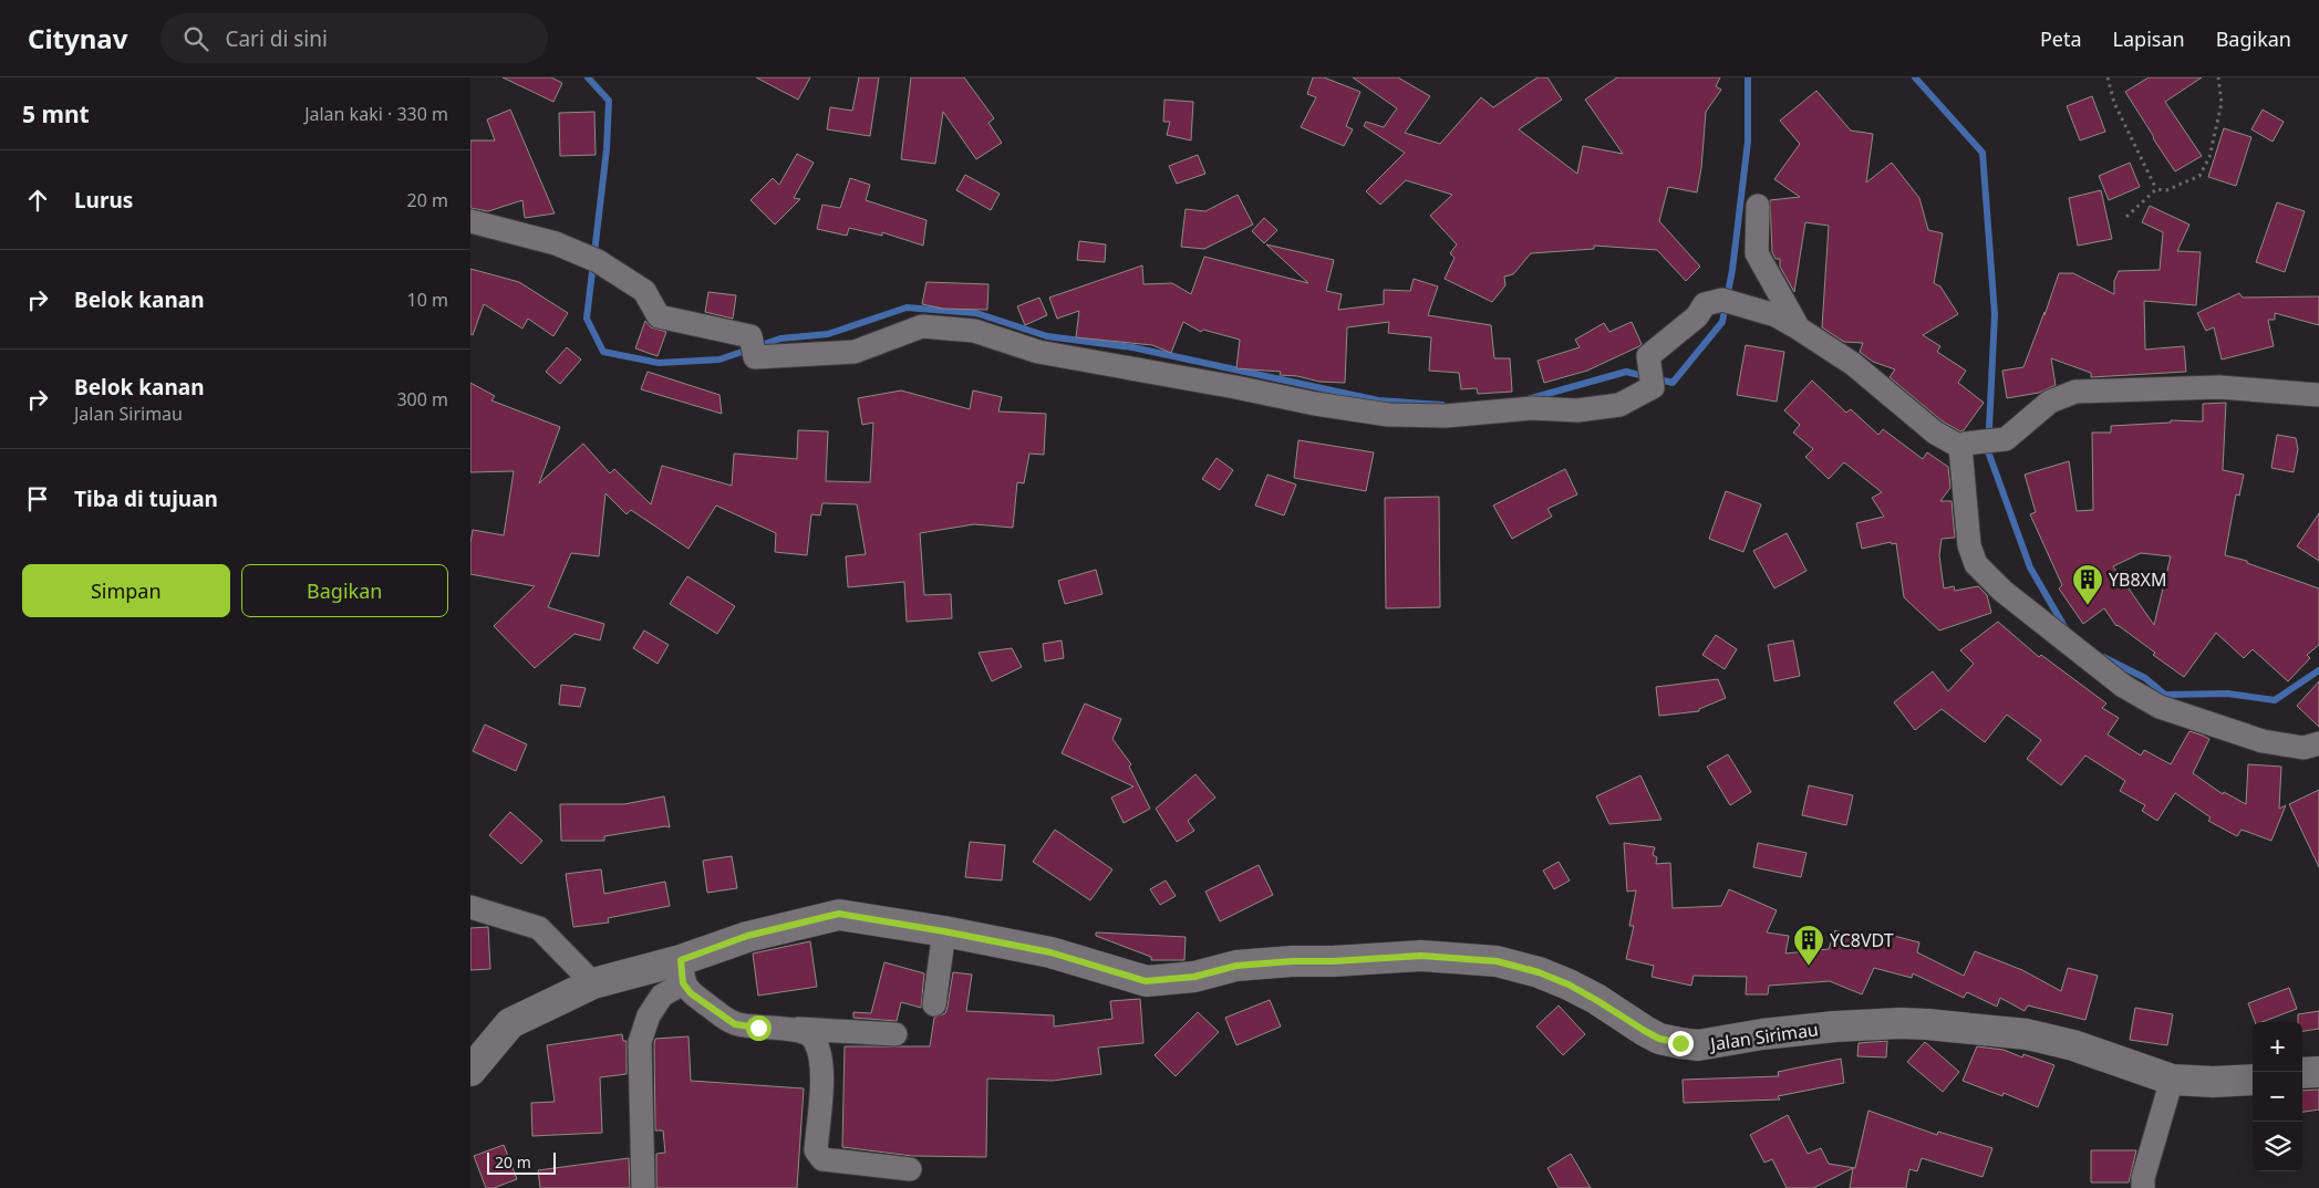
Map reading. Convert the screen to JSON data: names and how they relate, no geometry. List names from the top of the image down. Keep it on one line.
{"streets":{"main road":["Jalan Sirimau"]},"places":{"building":["YB8XM","YC8VDT"]},"scale_bar":"20 m","page":{"header":"Citynav","search":"Cari di sini","nav":["Peta","Lapisan","Bagikan"],"heading":["5 mnt","Jalan kaki · 330 m"],"list":[["Lurus","20 m"],["Belok kanan","10 m"],["Belok kanan","Jalan Sirimau","300 m"],"Tiba di tujuan"],"buttons":["Simpan","Bagikan"],"map_buttons":["+","−"],"scale":"20 m"}}
